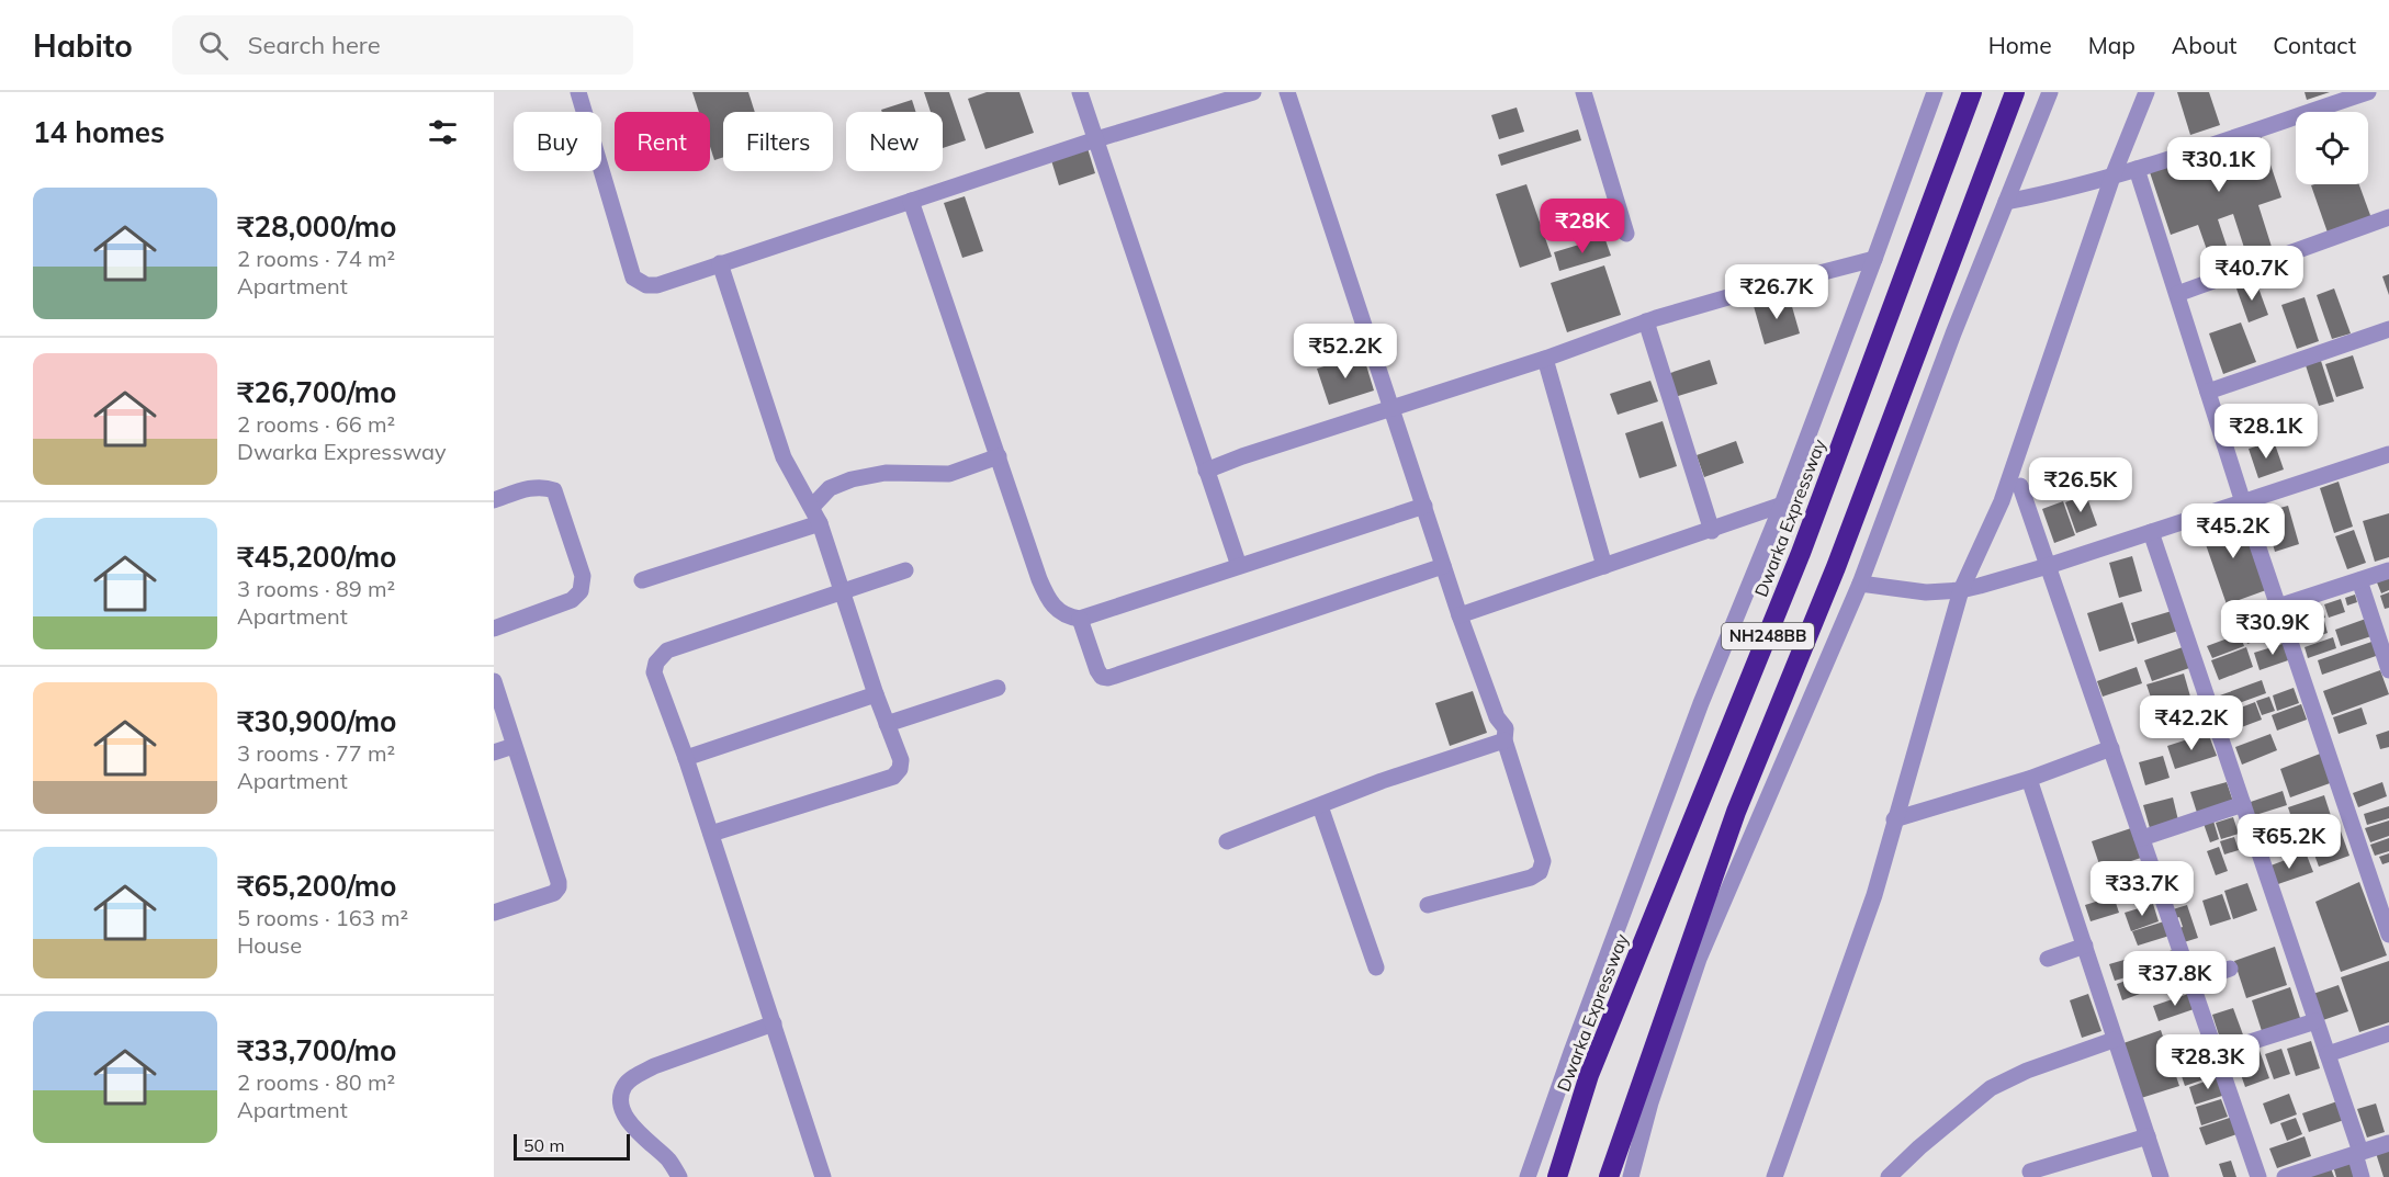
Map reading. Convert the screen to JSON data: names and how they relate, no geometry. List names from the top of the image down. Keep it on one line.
{"streets":{"highway":["Dwarka Expressway","NH248BB"]},"scale_bar":"50 m","page":{"header":"Habito","search":"Search here","nav":["Home","Map","About","Contact"],"heading":"14 homes","chip":["Buy","Rent","Filters","New"],"price":["₹30.1K","₹28K","₹40.7K","₹26.7K","₹52.2K","₹28.1K","₹26.5K","₹45.2K","₹30.9K","₹42.2K","₹65.2K","₹33.7K","₹37.8K","₹28.3K"],"list":[{"name":"₹28,000/mo","note":"2 rooms · 74 m² · Apartment"},{"name":"₹26,700/mo","note":"2 rooms · 66 m² · Dwarka Expressway"},{"name":"₹45,200/mo","note":"3 rooms · 89 m² · Apartment"},{"name":"₹30,900/mo","note":"3 rooms · 77 m² · Apartment"},{"name":"₹65,200/mo","note":"5 rooms · 163 m² · House"},{"name":"₹33,700/mo","note":"2 rooms · 80 m² · Apartment"}],"scale":"50 m"}}
